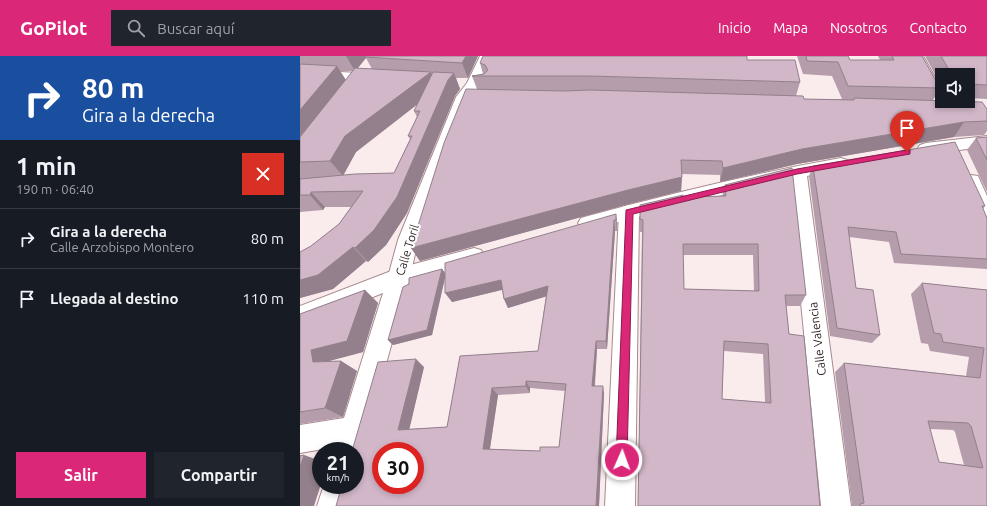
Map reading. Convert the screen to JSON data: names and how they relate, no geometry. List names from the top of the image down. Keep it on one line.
{"streets":{"street":["Calle Toril","Calle Valencia"]},"page":{"header":"GoPilot","search":"Buscar aquí","nav":["Inicio","Mapa","Nosotros","Contacto"],"turn":["80 m","Gira a la derecha"],"heading":["1 min","190 m · 06:40"],"list":[{"name":"Gira a la derecha","note":"Calle Arzobispo Montero","value":"80 m"},{"name":"Llegada al destino","value":"110 m"}],"speed":"21 km/h","limit":"30","buttons":["Salir","Compartir"]}}
